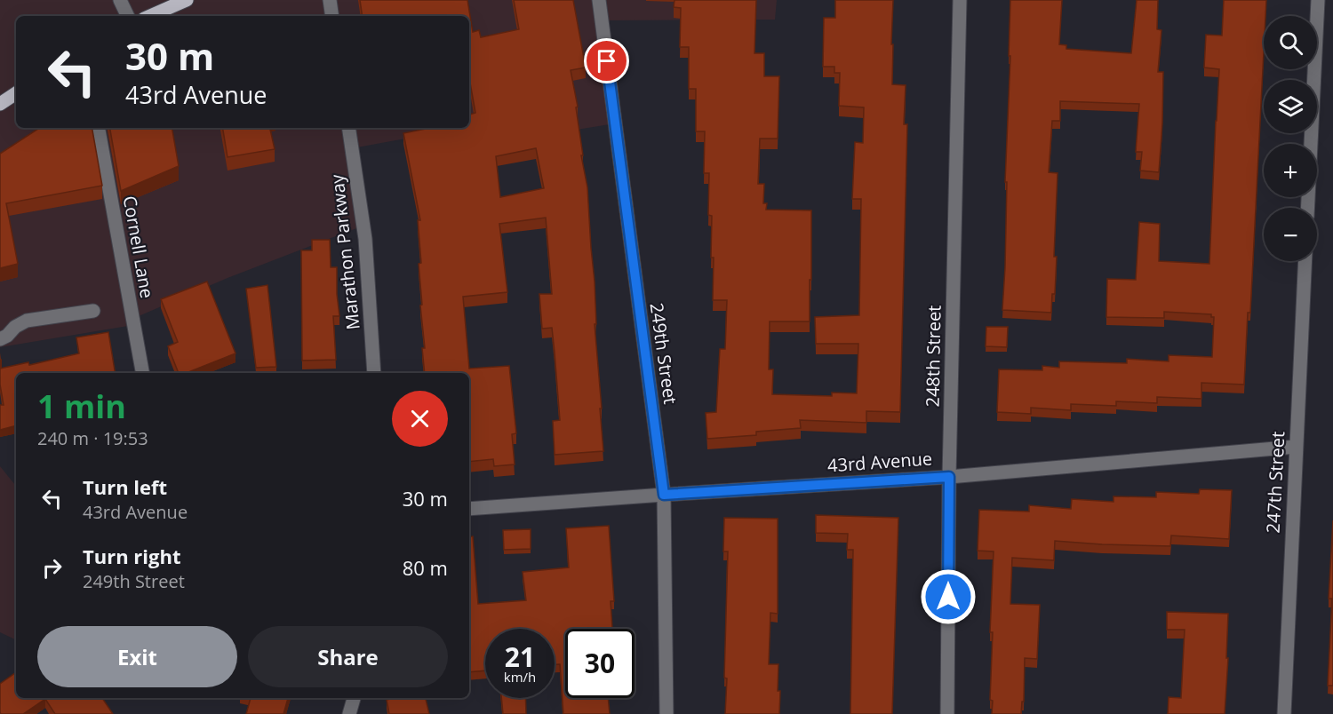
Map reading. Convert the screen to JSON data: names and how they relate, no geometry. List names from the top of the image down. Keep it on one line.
{"streets":{"street":["Cornell Lane","Marathon Parkway","249th Street","248th Street","43rd Avenue","247th Street"]},"crossings":[["249th Street","43rd Avenue"],["248th Street","43rd Avenue"],["43rd Avenue","247th Street"]],"page":{"map_buttons":["+","−"],"turn":["30 m","43rd Avenue"],"heading":["1 min","240 m · 19:53"],"list":[{"name":"Turn left","note":"43rd Avenue","value":"30 m"},{"name":"Turn right","note":"249th Street","value":"80 m"}],"buttons":["Exit","Share"],"speed":"21 km/h","limit":"30"}}
